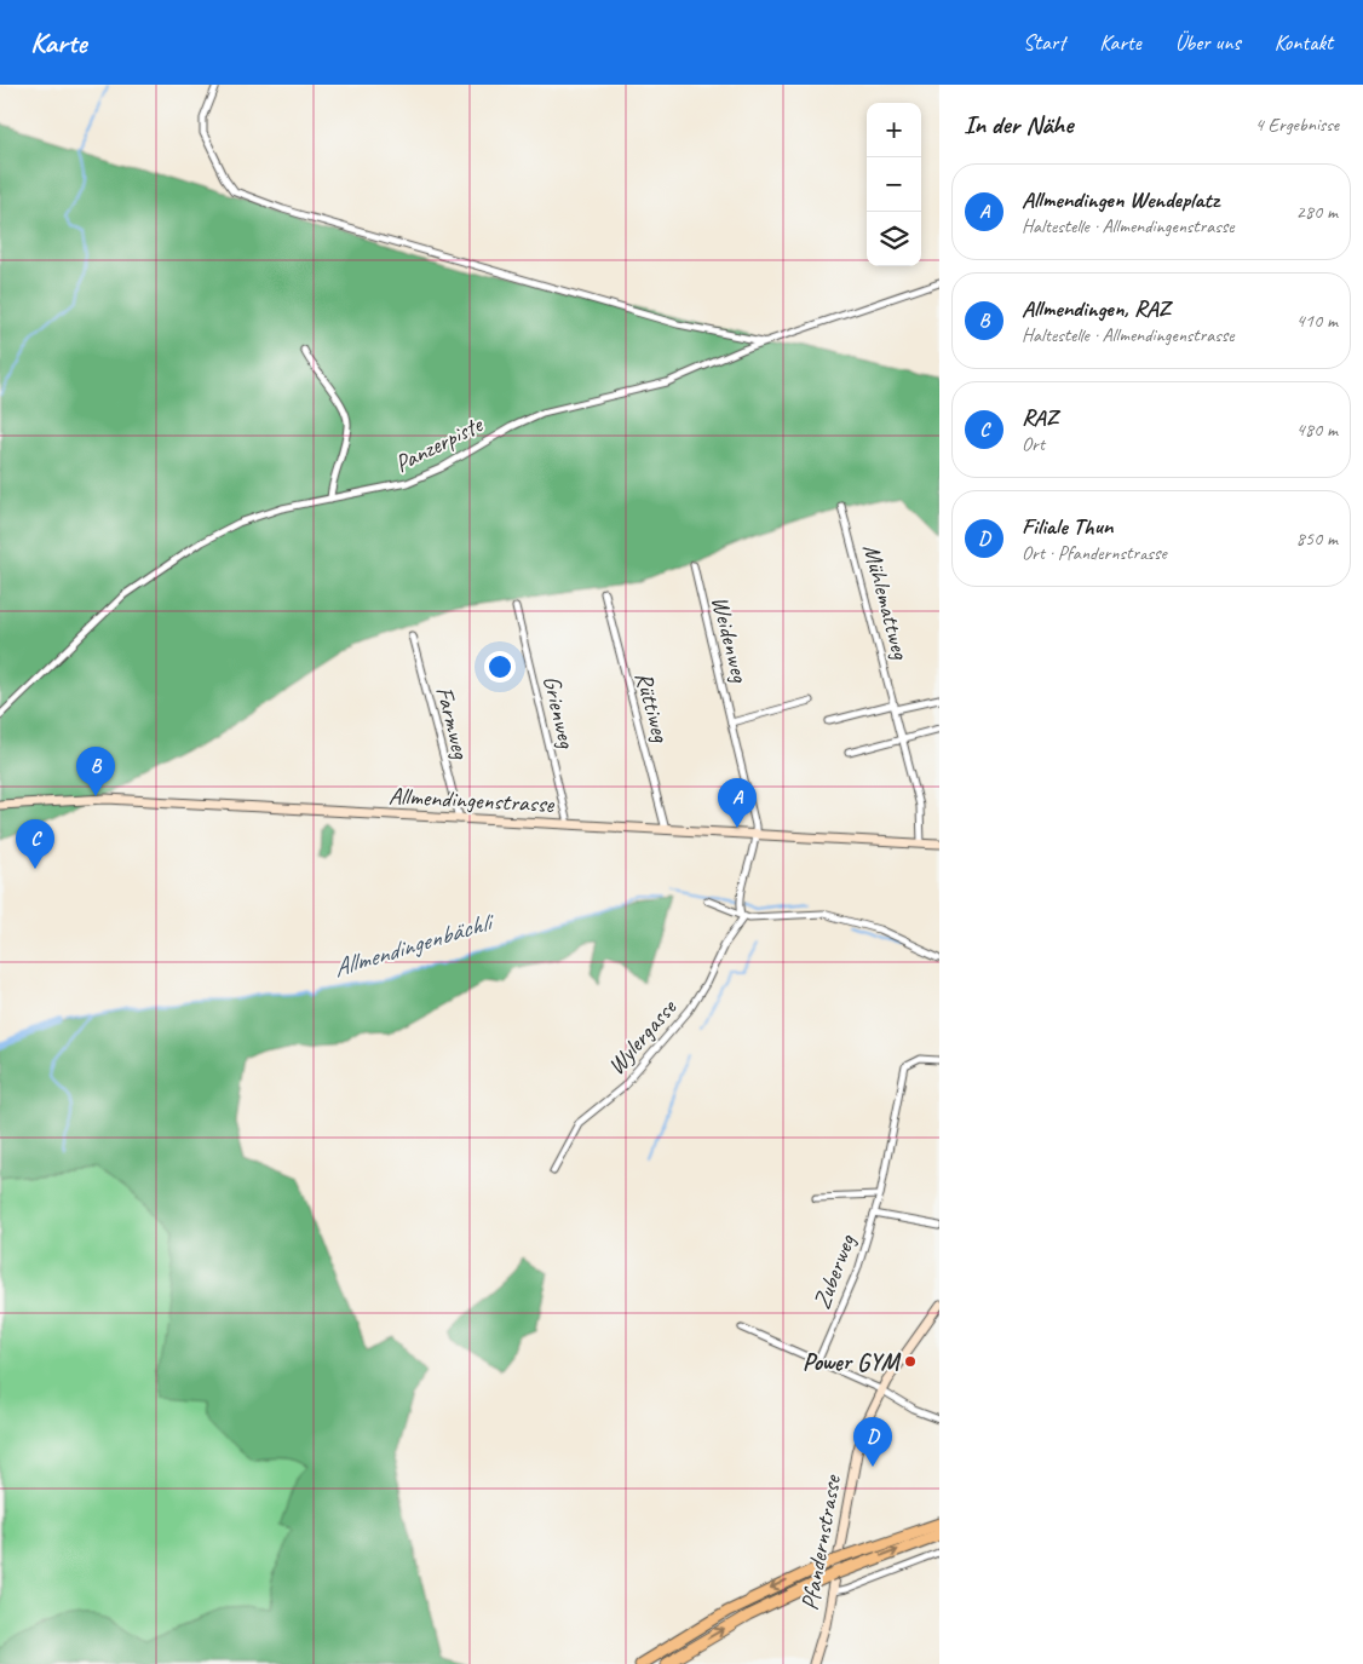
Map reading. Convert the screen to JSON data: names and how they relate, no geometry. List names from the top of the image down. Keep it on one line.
{"streets":{"street":["Panzerpiste","Mühlemattweg","Weidenweg","Rüttiweg","Grienweg","Farmweg","Allmendingenstrasse","Wylergasse","Zuberweg","Pfandernstrasse"]},"crossings":[["Mühlemattweg","Allmendingenstrasse"],["Weidenweg","Allmendingenstrasse"],["Rüttiweg","Allmendingenstrasse"],["Grienweg","Allmendingenstrasse"],["Farmweg","Allmendingenstrasse"]],"water":["Allmendingenbächli"],"places":["Power GYM"],"page":{"header":"Karte","nav":["Start","Karte","Über uns","Kontakt"],"heading":["In der Nähe","4 Ergebnisse"],"map_buttons":["+","−"],"list":[{"mark":"A","name":"Allmendingen Wendeplatz","note":"Haltestelle · Allmendingenstrasse","value":"280 m"},{"mark":"B","name":"Allmendingen, RAZ","note":"Haltestelle · Allmendingenstrasse","value":"410 m"},{"mark":"C","name":"RAZ","note":"Ort","value":"480 m"},{"mark":"D","name":"Filiale Thun","note":"Ort · Pfandernstrasse","value":"850 m"}],"pins":["B","A","C","D"]}}
